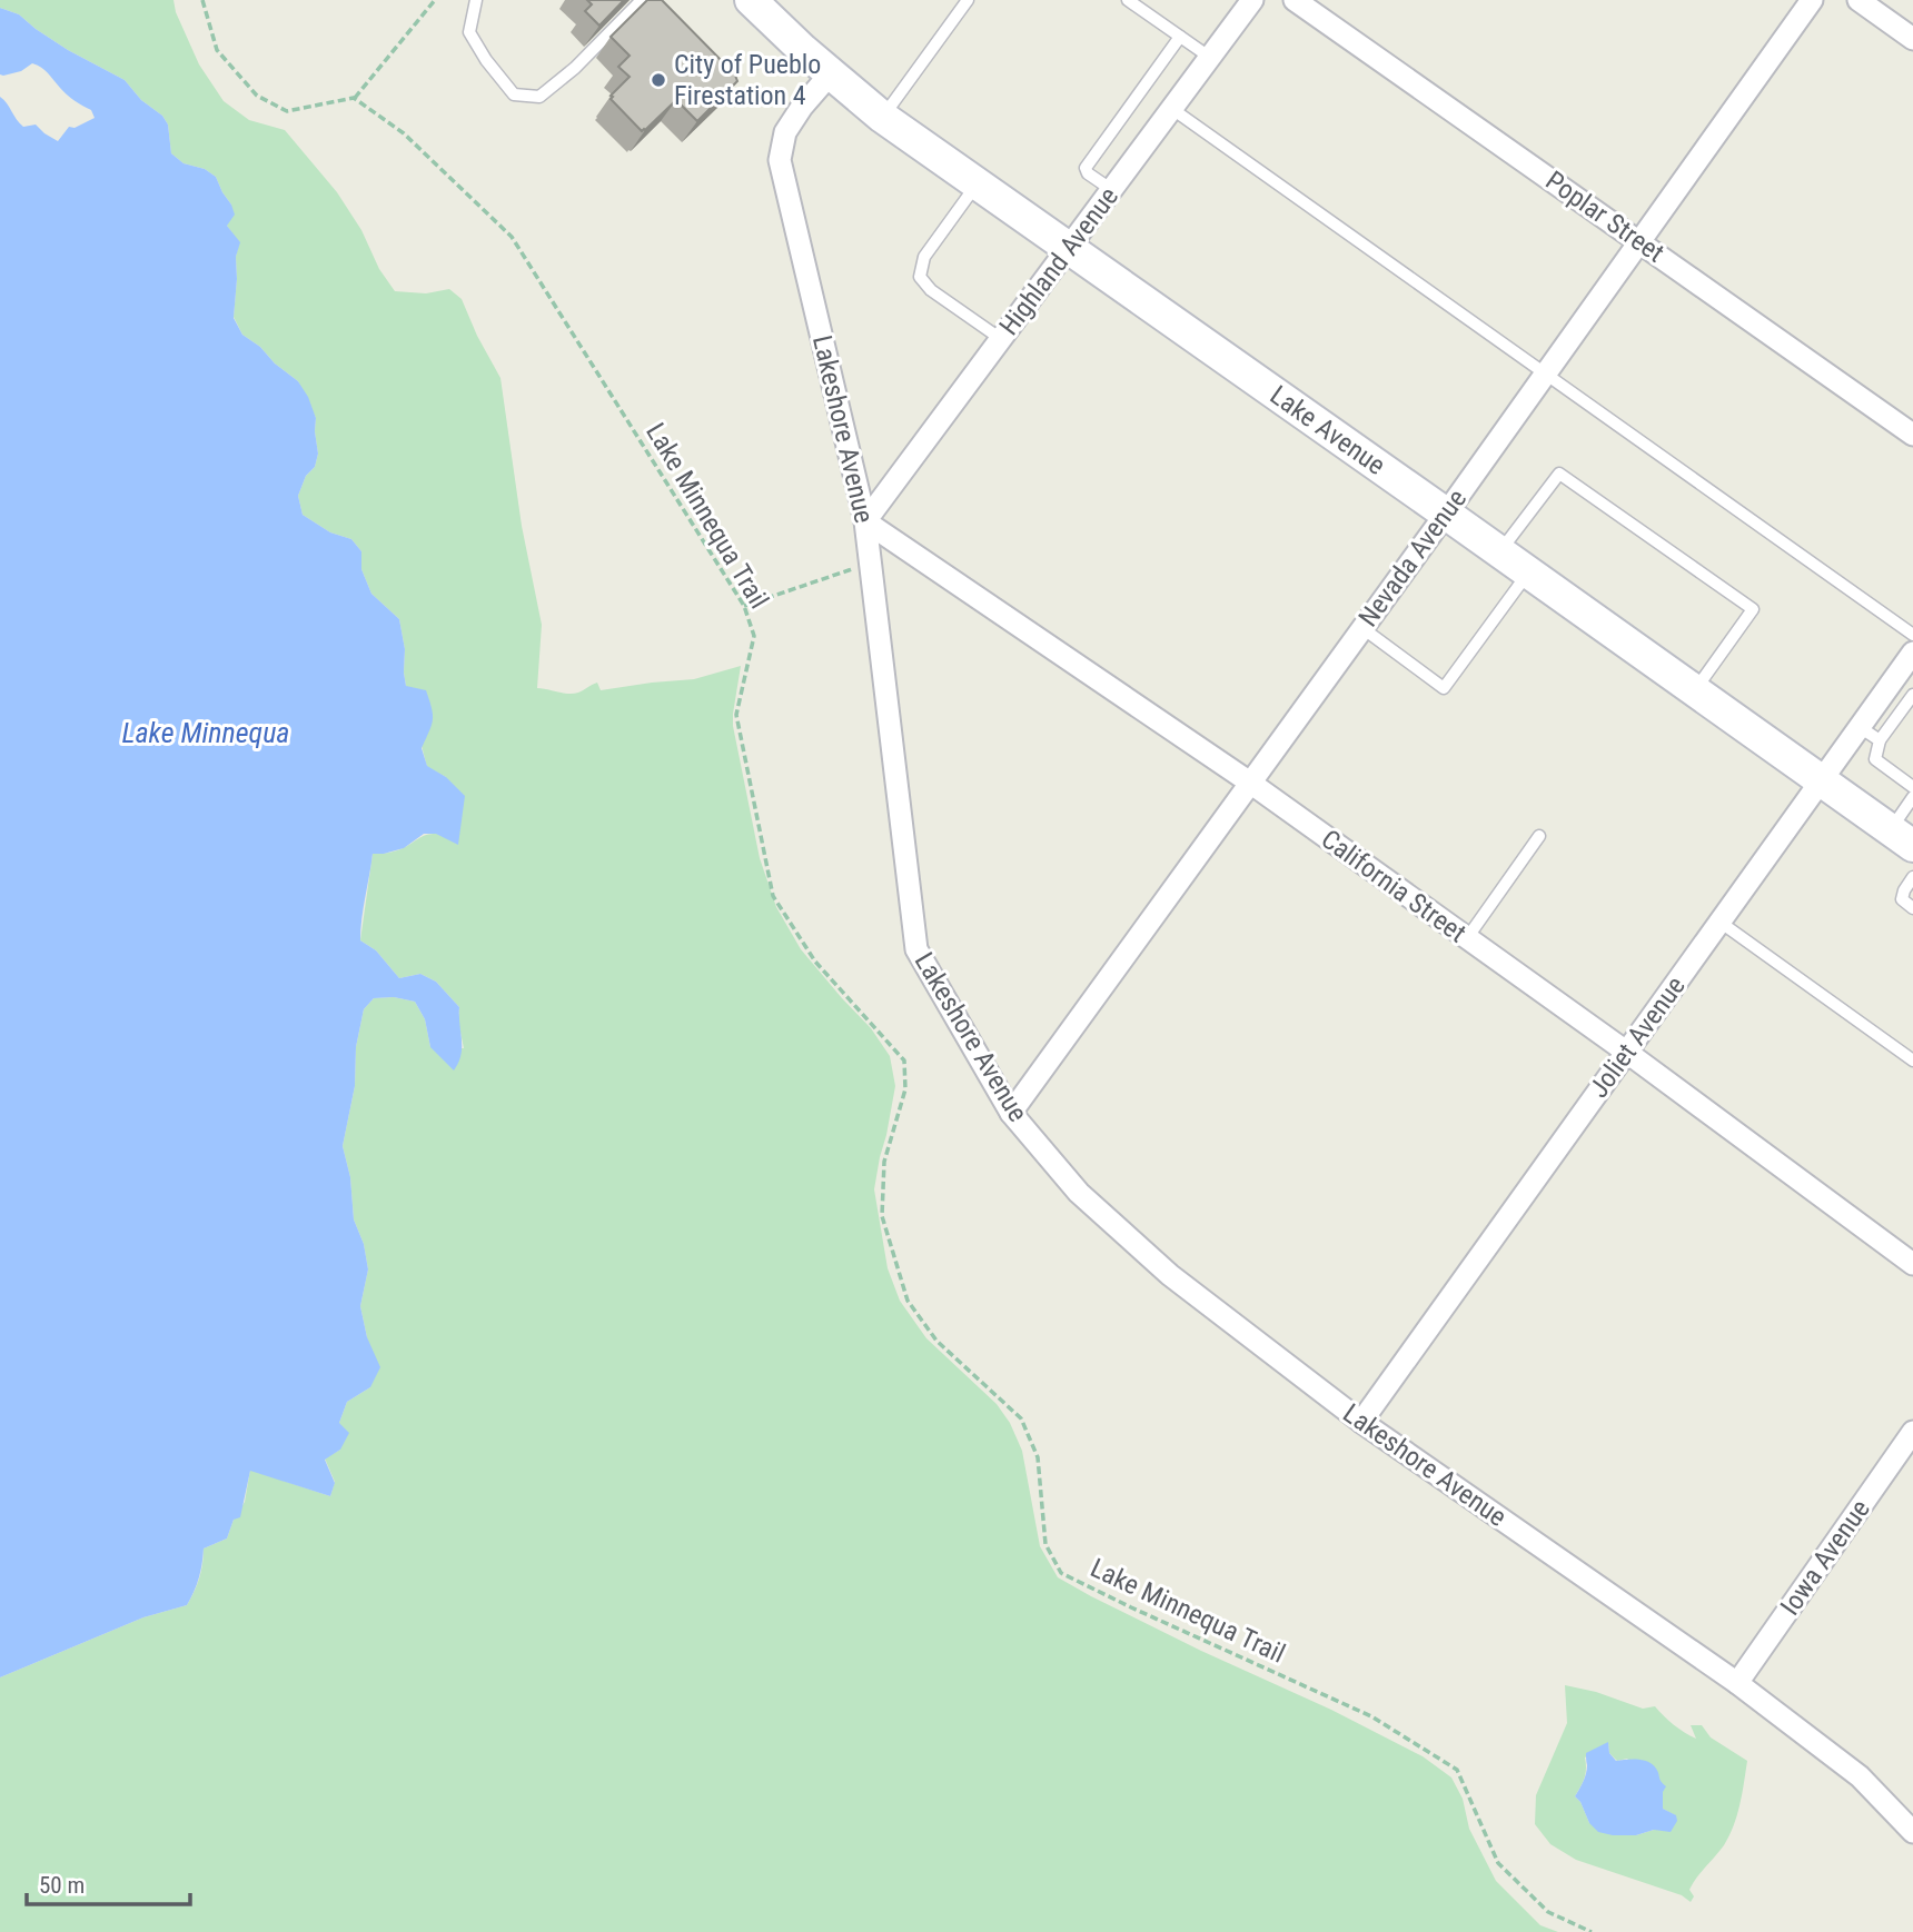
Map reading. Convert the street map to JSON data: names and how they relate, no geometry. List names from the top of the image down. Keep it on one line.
{"streets":{"main road":["Lake Avenue"],"street":["Poplar Street","Highland Avenue","Lakeshore Avenue","Nevada Avenue","California Street","Joliet Avenue","Iowa Avenue"],"path":["Lake Minnequa Trail"]},"crossings":[["Poplar Street","Nevada Avenue"],["Highland Avenue","Lakeshore Avenue"],["Highland Avenue","Lake Avenue"],["Highland Avenue","California Street"],["Lakeshore Avenue","Lake Avenue"],["Lakeshore Avenue","Nevada Avenue"],["Lakeshore Avenue","California Street"],["Lakeshore Avenue","Joliet Avenue"],["Lakeshore Avenue","Iowa Avenue"],["Lake Avenue","Nevada Avenue"],["Lake Avenue","Joliet Avenue"],["Nevada Avenue","California Street"],["California Street","Joliet Avenue"]],"water":["Lake Minnequa"],"places":["City of Pueblo Firestation 4"],"scale_bar":"50 m"}
